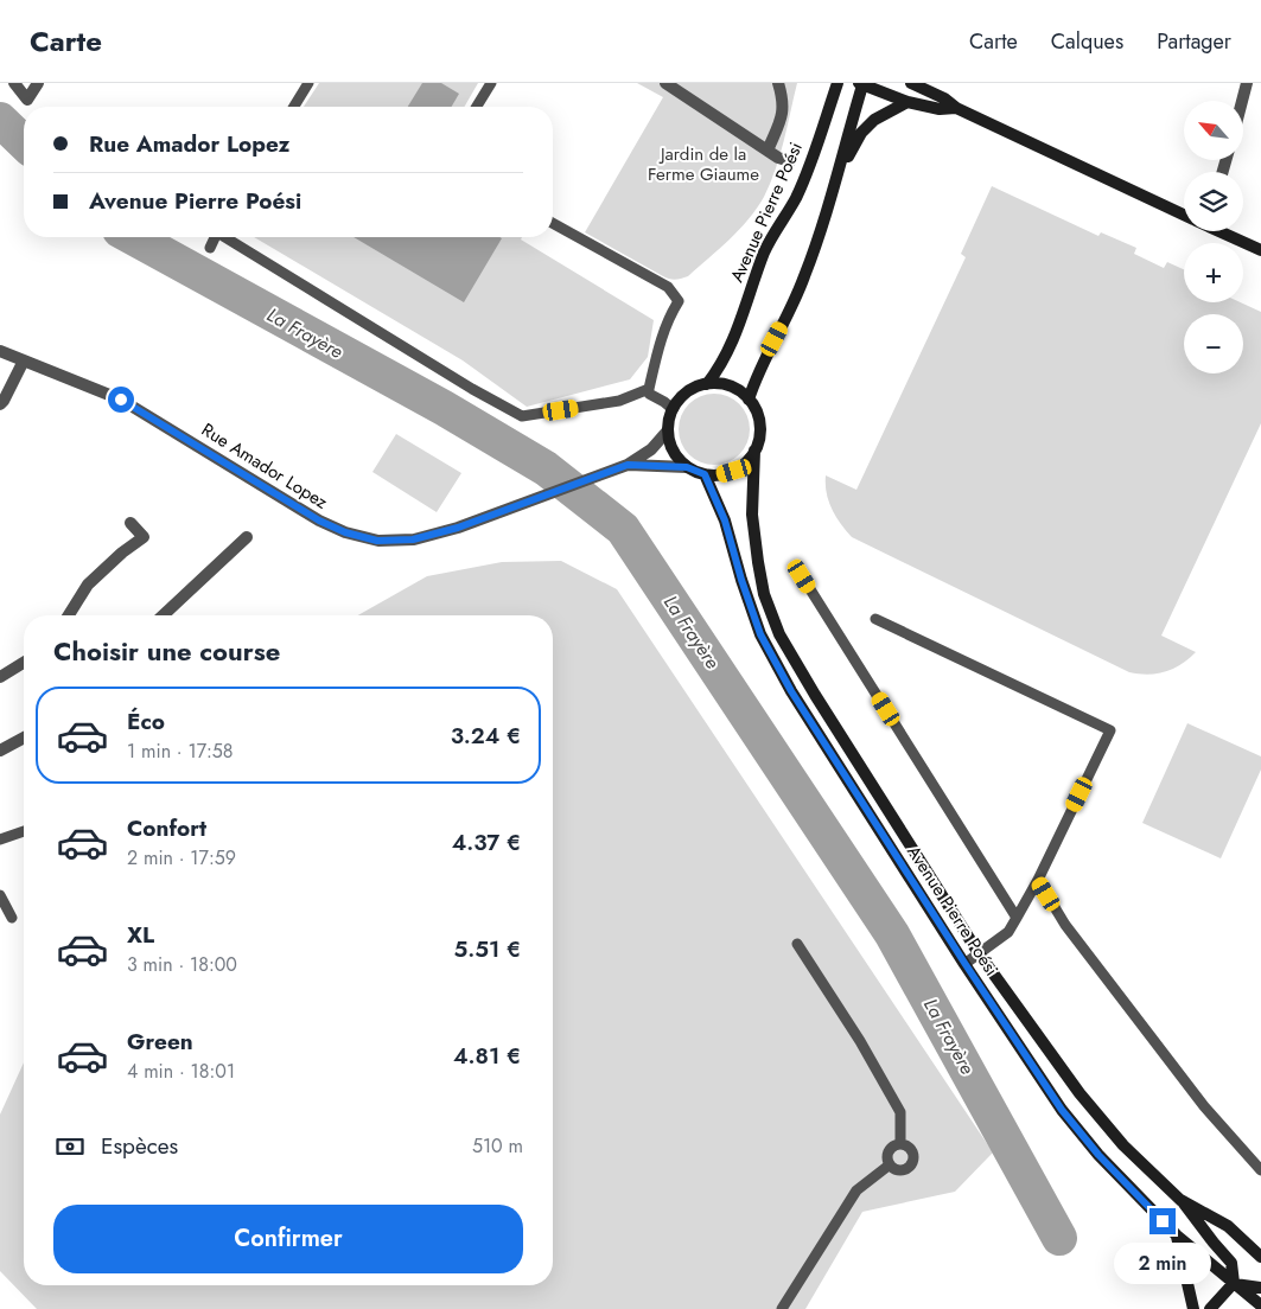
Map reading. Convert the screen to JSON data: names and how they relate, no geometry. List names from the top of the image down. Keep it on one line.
{"streets":{"main road":["Avenue Pierre Poési"],"street":["Rue Amador Lopez"]},"water":["La Frayère"],"parks":["Jardin de la Ferme Giaume"],"north":"top left","page":{"header":"Carte","nav":["Carte","Calques","Partager"],"map_buttons":["+","−"],"banner":["Rue Amador Lopez","Avenue Pierre Poési"],"heading":"Choisir une course","list":[{"name":"Éco","note":"1 min · 17:58","value":"3.24 €"},{"name":"Confort","note":"2 min · 17:59","value":"4.37 €"},{"name":"XL","note":"3 min · 18:00","value":"5.51 €"},{"name":"Green","note":"4 min · 18:01","value":"4.81 €"}],"pay":["Espèces","510 m"],"buttons":"Confirmer","bubble":"2 min"}}
